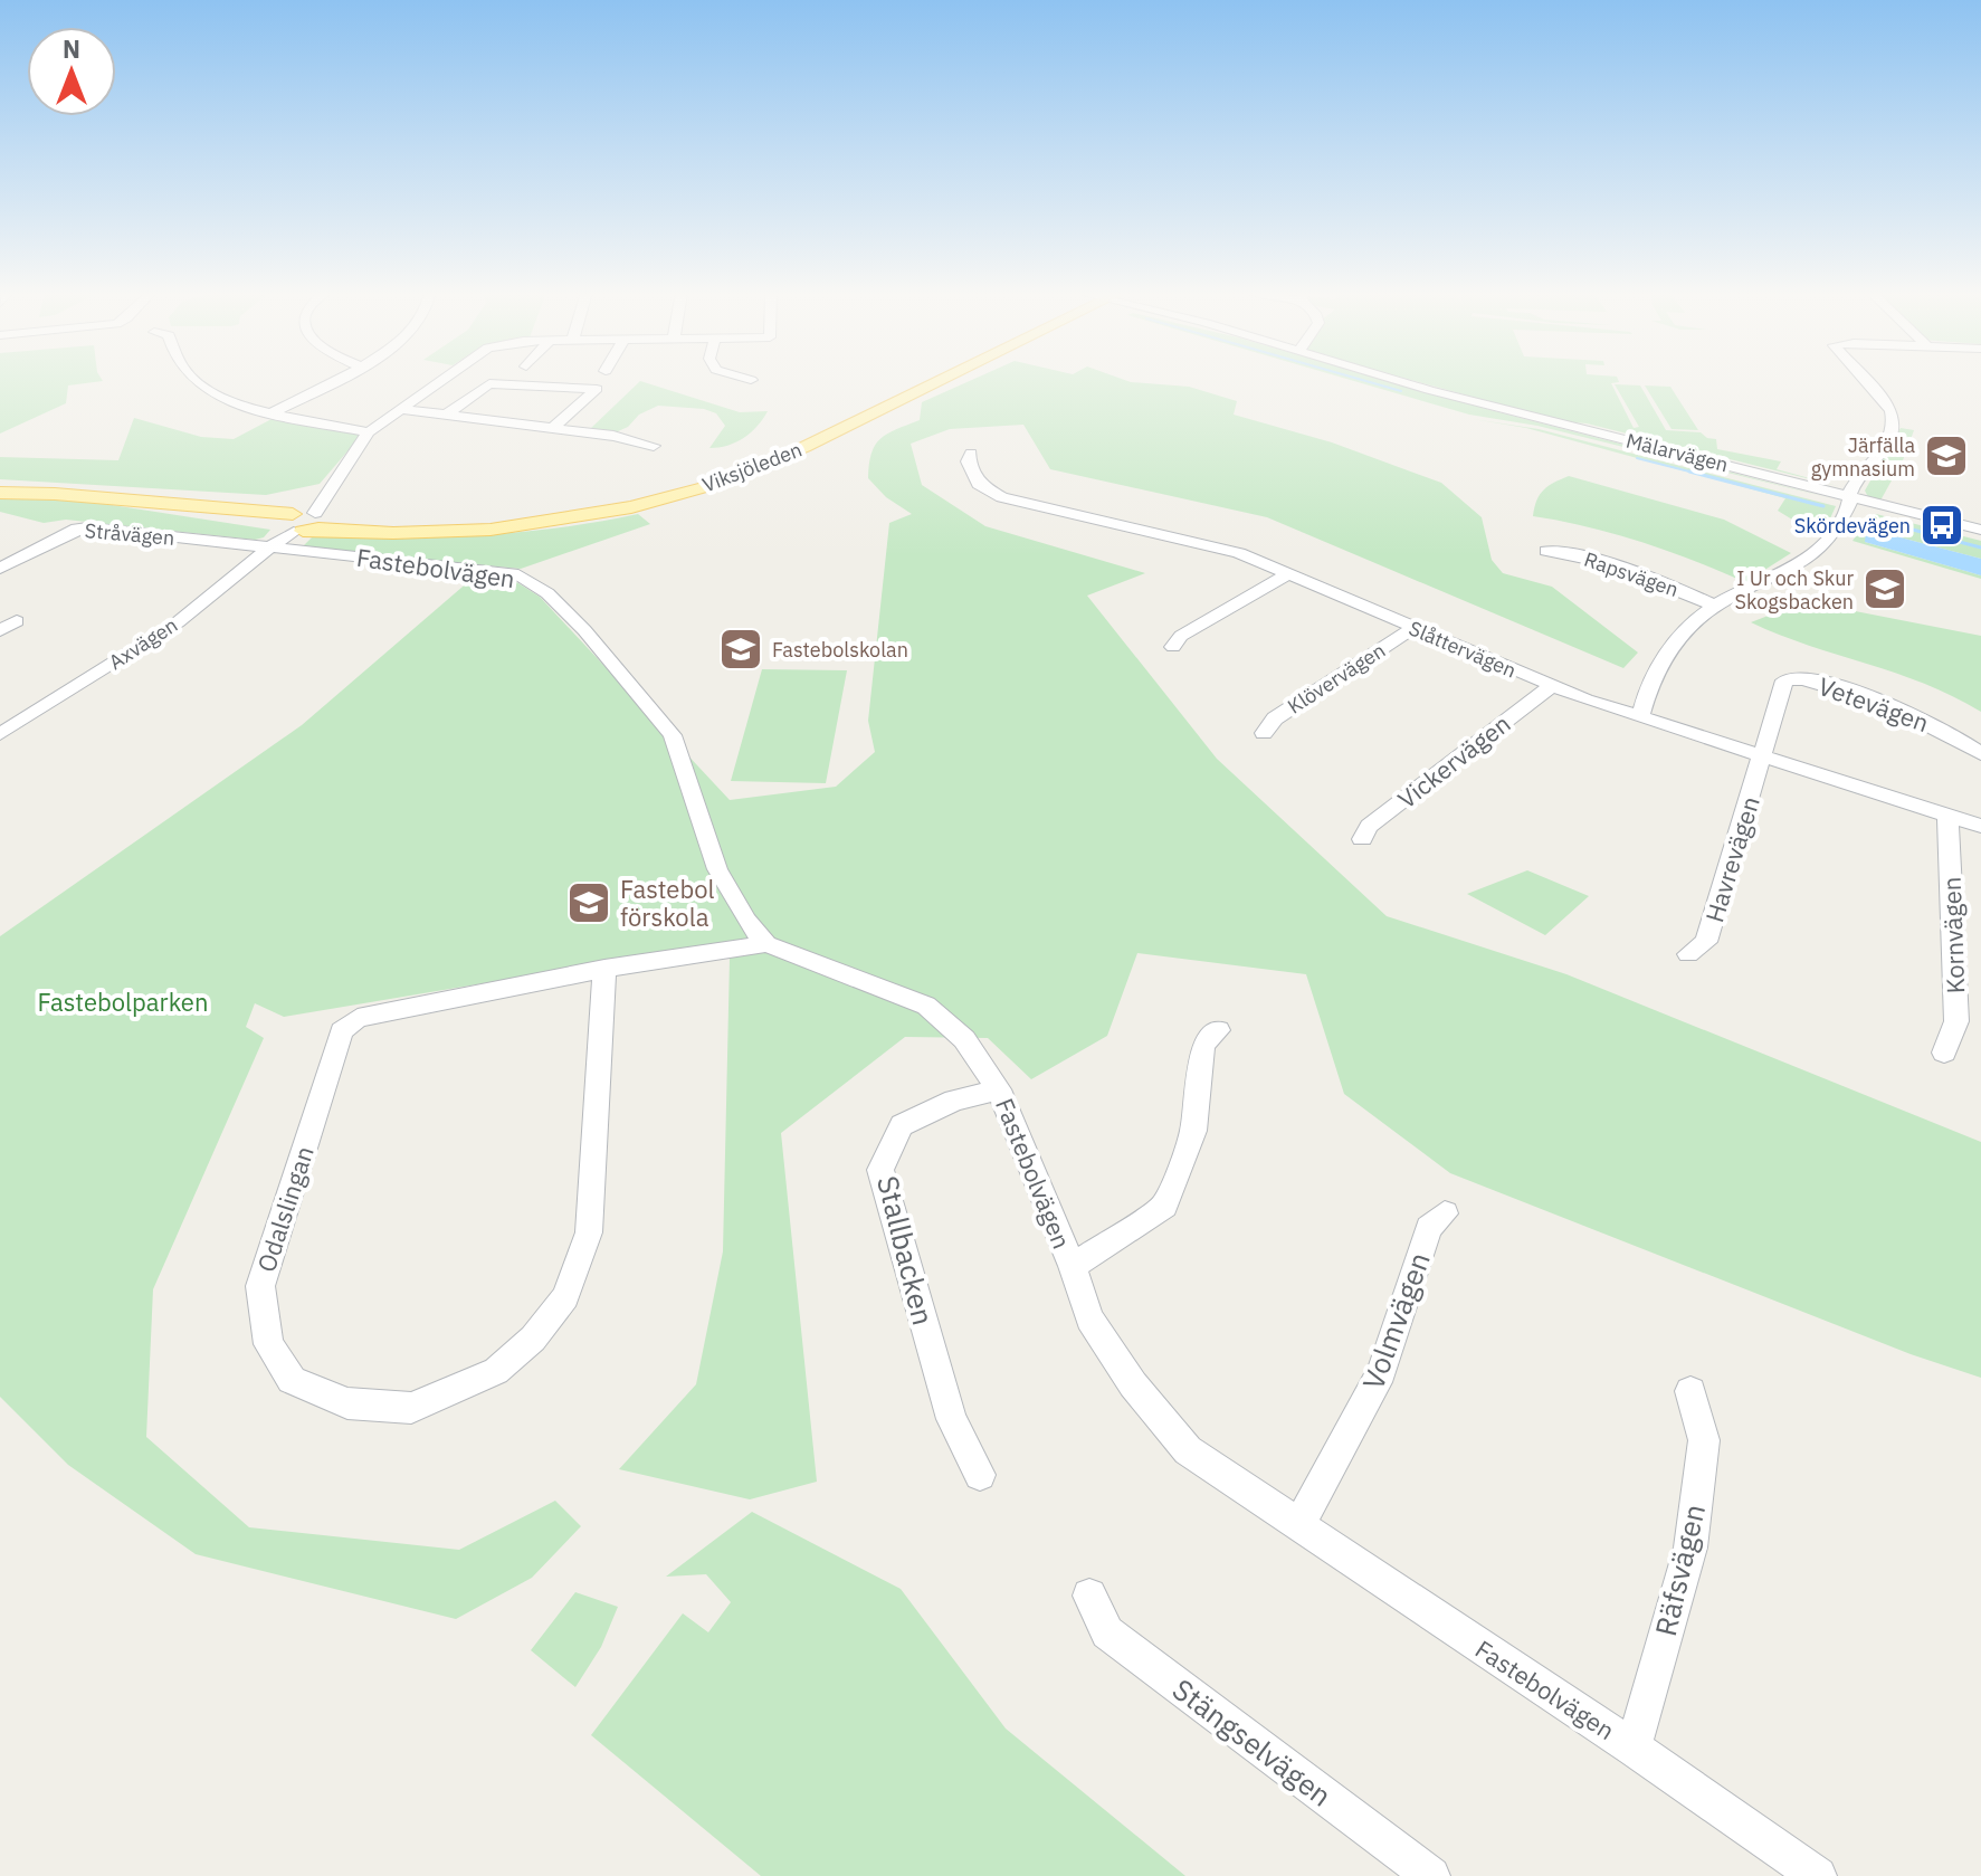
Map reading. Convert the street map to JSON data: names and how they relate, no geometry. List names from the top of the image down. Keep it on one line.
{"streets":{"main road":["Viksjöleden"],"street":["Mälarvägen","Stråvägen","Fastebolvägen","Rapsvägen","Axvägen","Slåttervägen","Klövervägen","Vetevägen","Vickervägen","Havrevägen","Kornvägen","Odalslingan","Stallbacken","Volmvägen","Räfsvägen","Stängselvägen"]},"crossings":[["Viksjöleden","Stråvägen"],["Viksjöleden","Fastebolvägen"],["Viksjöleden","Axvägen"],["Stråvägen","Fastebolvägen"],["Stråvägen","Axvägen"],["Fastebolvägen","Axvägen"],["Fastebolvägen","Odalslingan"],["Fastebolvägen","Stallbacken"],["Fastebolvägen","Volmvägen"],["Fastebolvägen","Räfsvägen"],["Slåttervägen","Klövervägen"],["Slåttervägen","Vetevägen"],["Slåttervägen","Vickervägen"],["Slåttervägen","Havrevägen"],["Slåttervägen","Kornvägen"],["Vetevägen","Havrevägen"]],"parks":["Fastebolparken"],"places":{"school or university":["Järfälla gymnasium","I Ur och Skur Skogsbacken","Fastebolskolan","Fastebol förskola"],"bus stop":["Skördevägen"]},"north":"top"}
